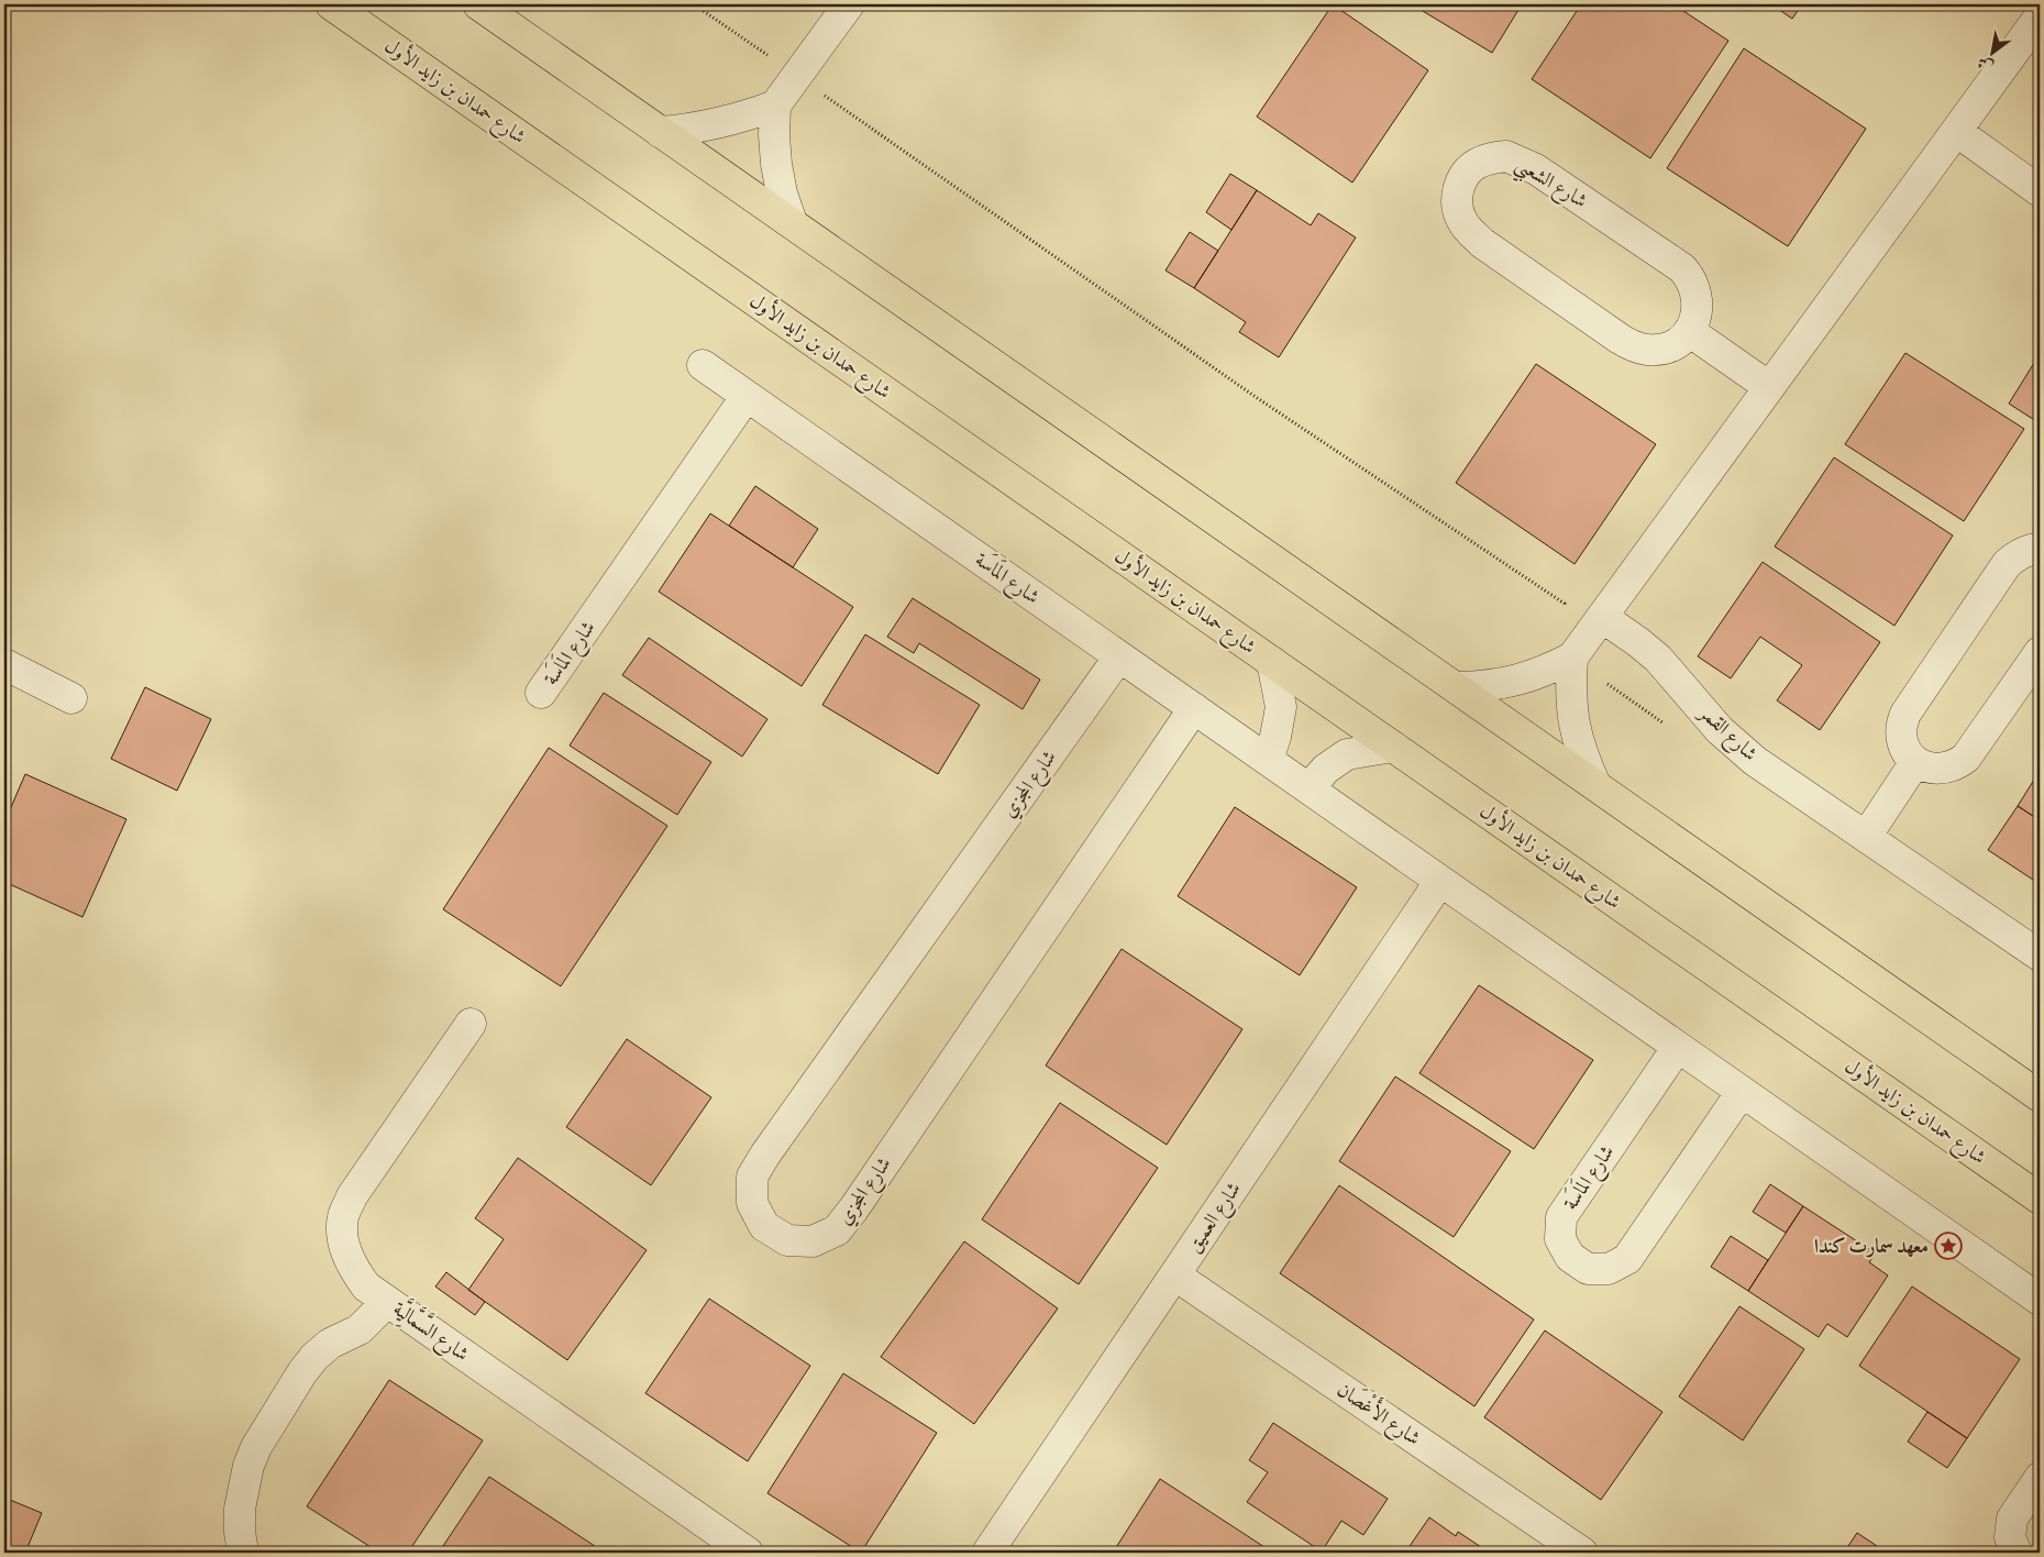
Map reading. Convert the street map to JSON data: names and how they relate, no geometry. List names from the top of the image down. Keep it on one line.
{"streets":{"main road":["شارع حمدان بن زايد الأول"],"street":["شارع الشعبي","شارع المَاسَة","شارع القمر","شارع المجزي","شارع العميق","شارع السَّمَّالِيَّة","شارع الأَغْصَان"]},"crossings":[["شارع المَاسَة","شارع المجزي"],["شارع المَاسَة","شارع العميق"],["شارع العميق","شارع الأَغْصَان"]],"places":{"place":["معهد سمارت كندا"]},"north":"bottom left"}
